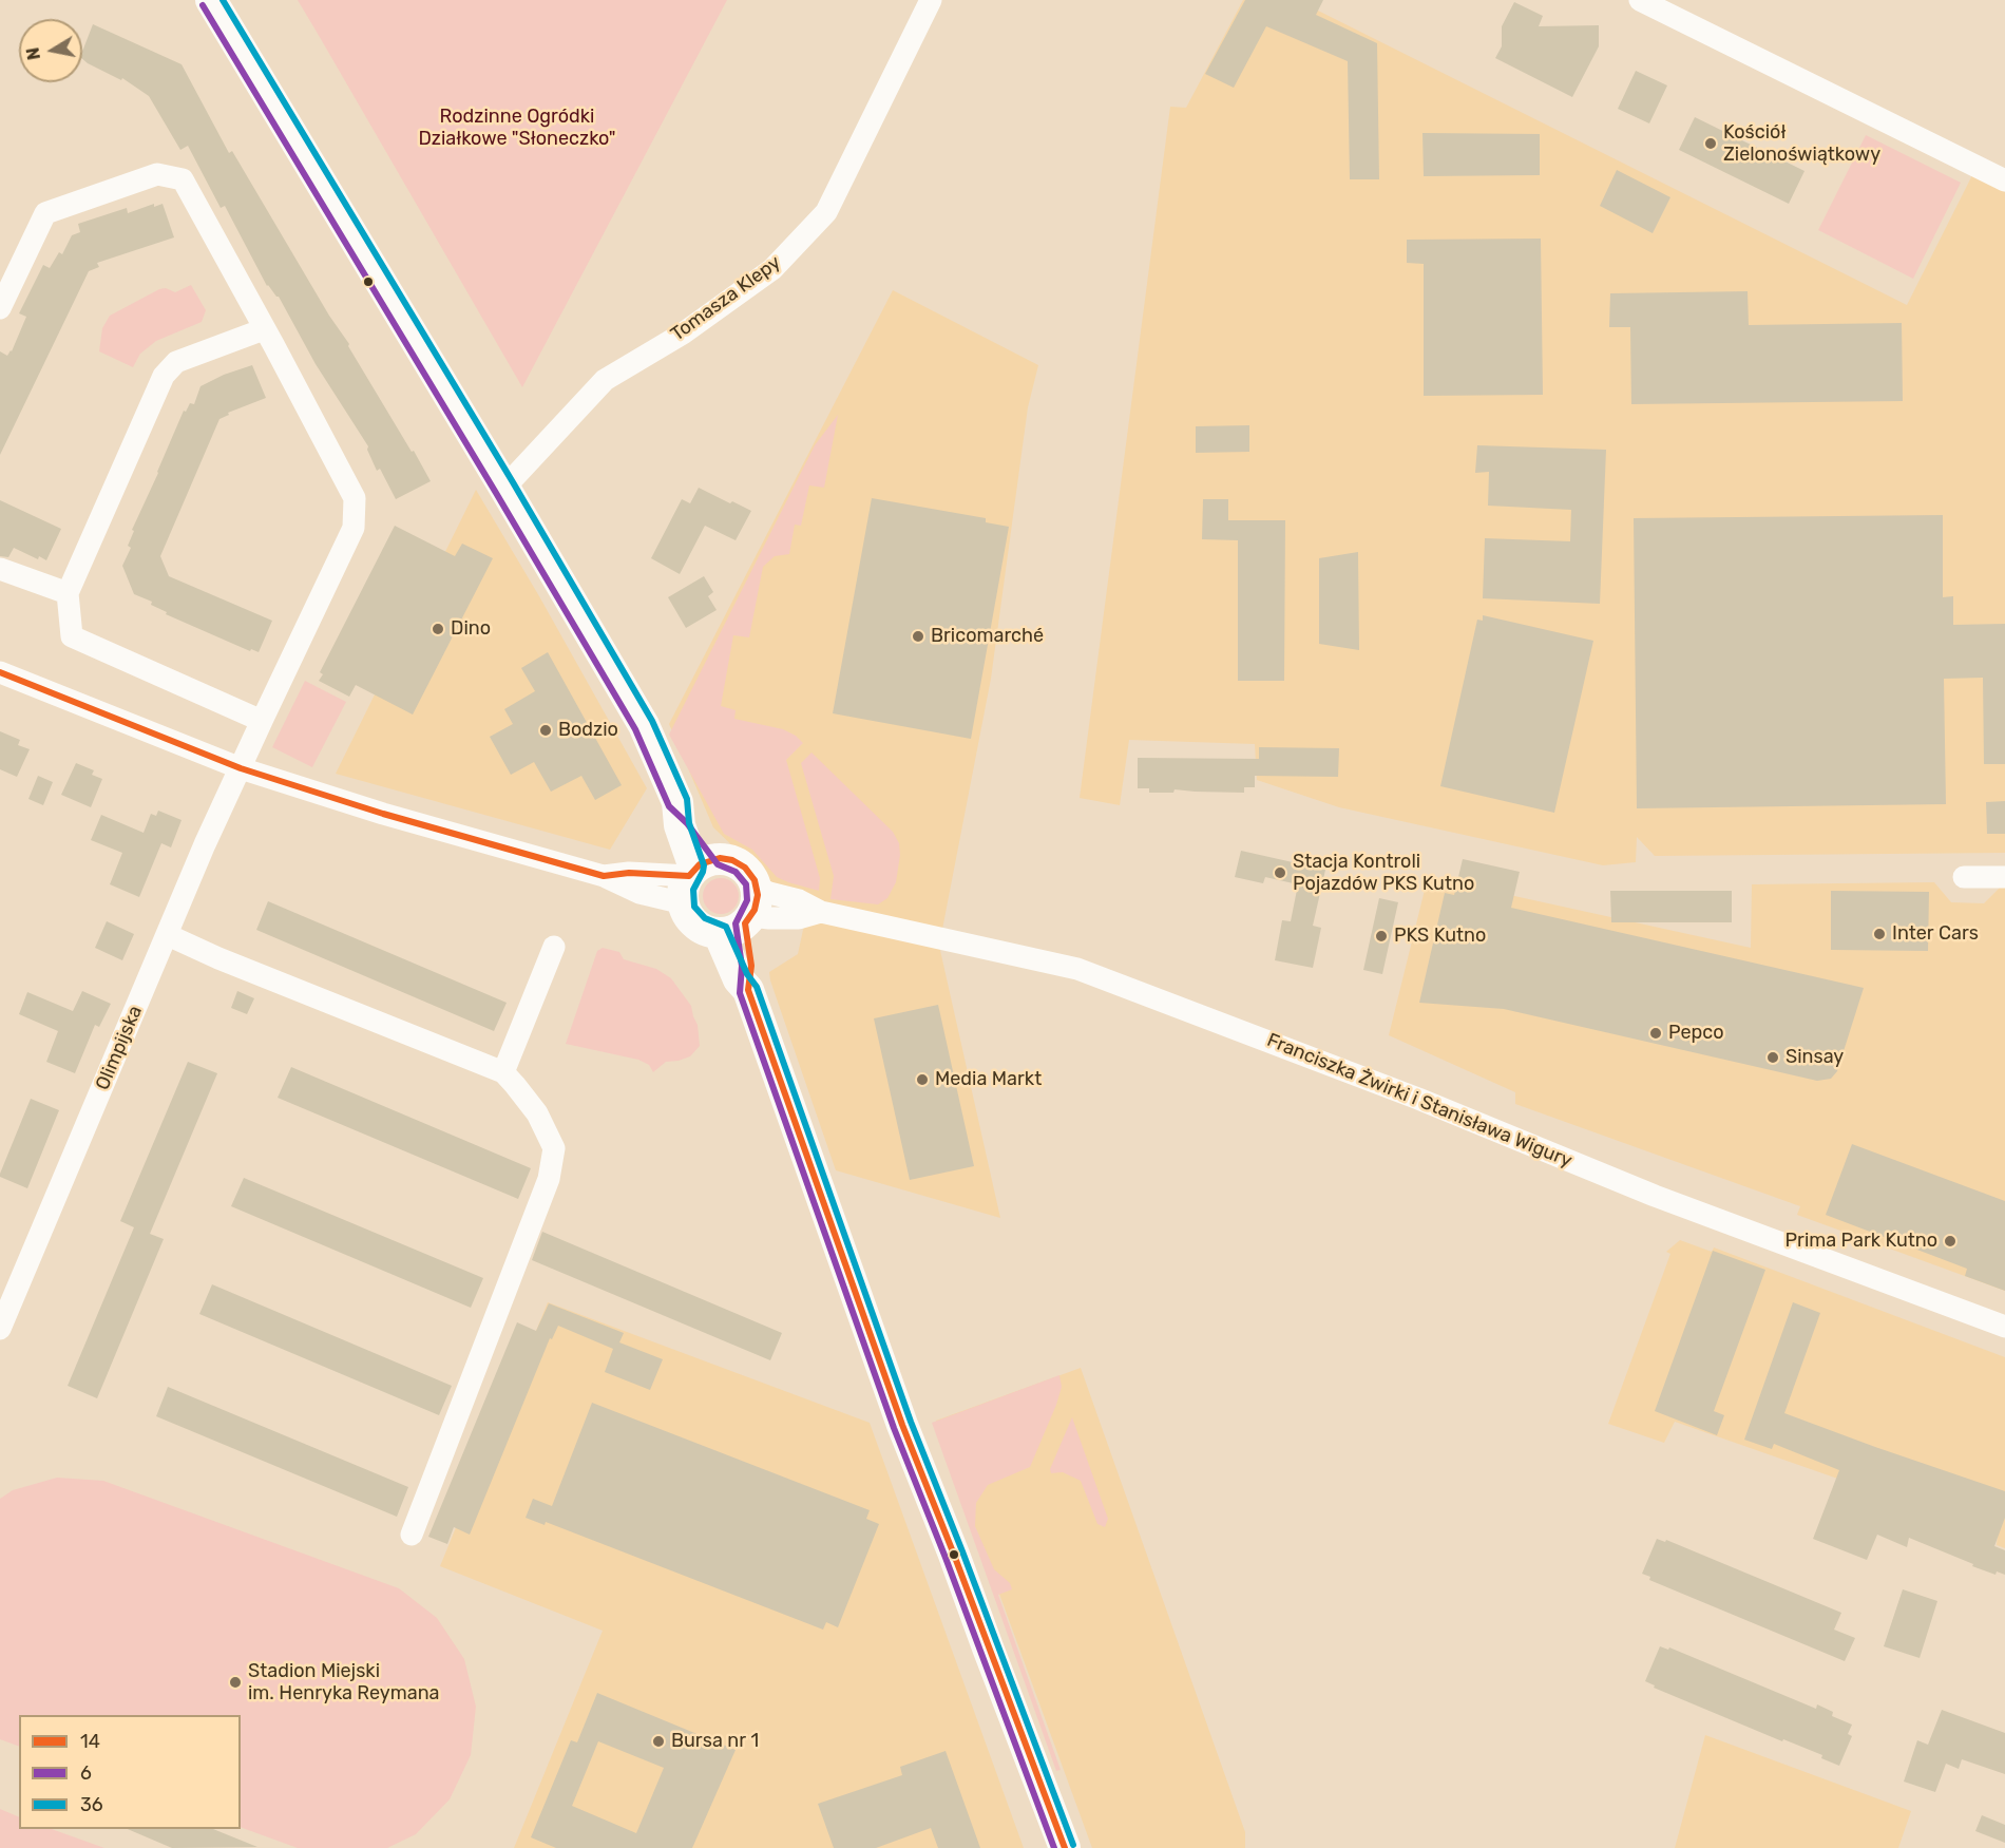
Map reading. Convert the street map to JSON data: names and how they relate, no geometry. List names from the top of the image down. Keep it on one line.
{"streets":{"street":["Tomasza Klepy","Olimpijska","Franciszka Żwirki i Stanisława Wigury"]},"parks":["Rodzinne Ogródki Działkowe \"Słoneczko\""],"places":["Kościół Zielonoświątkowy","Dino","Bricomarché","Bodzio","Stacja Kontroli Pojazdów PKS Kutno","Inter Cars","PKS Kutno","Pepco","Sinsay","Media Markt","Prima Park Kutno","Stadion Miejski im. Henryka Reymana","Bursa nr 1"],"lines":["transit line 36","transit line 6","transit line 14"],"legend":["14","6","36"],"north":"left"}
